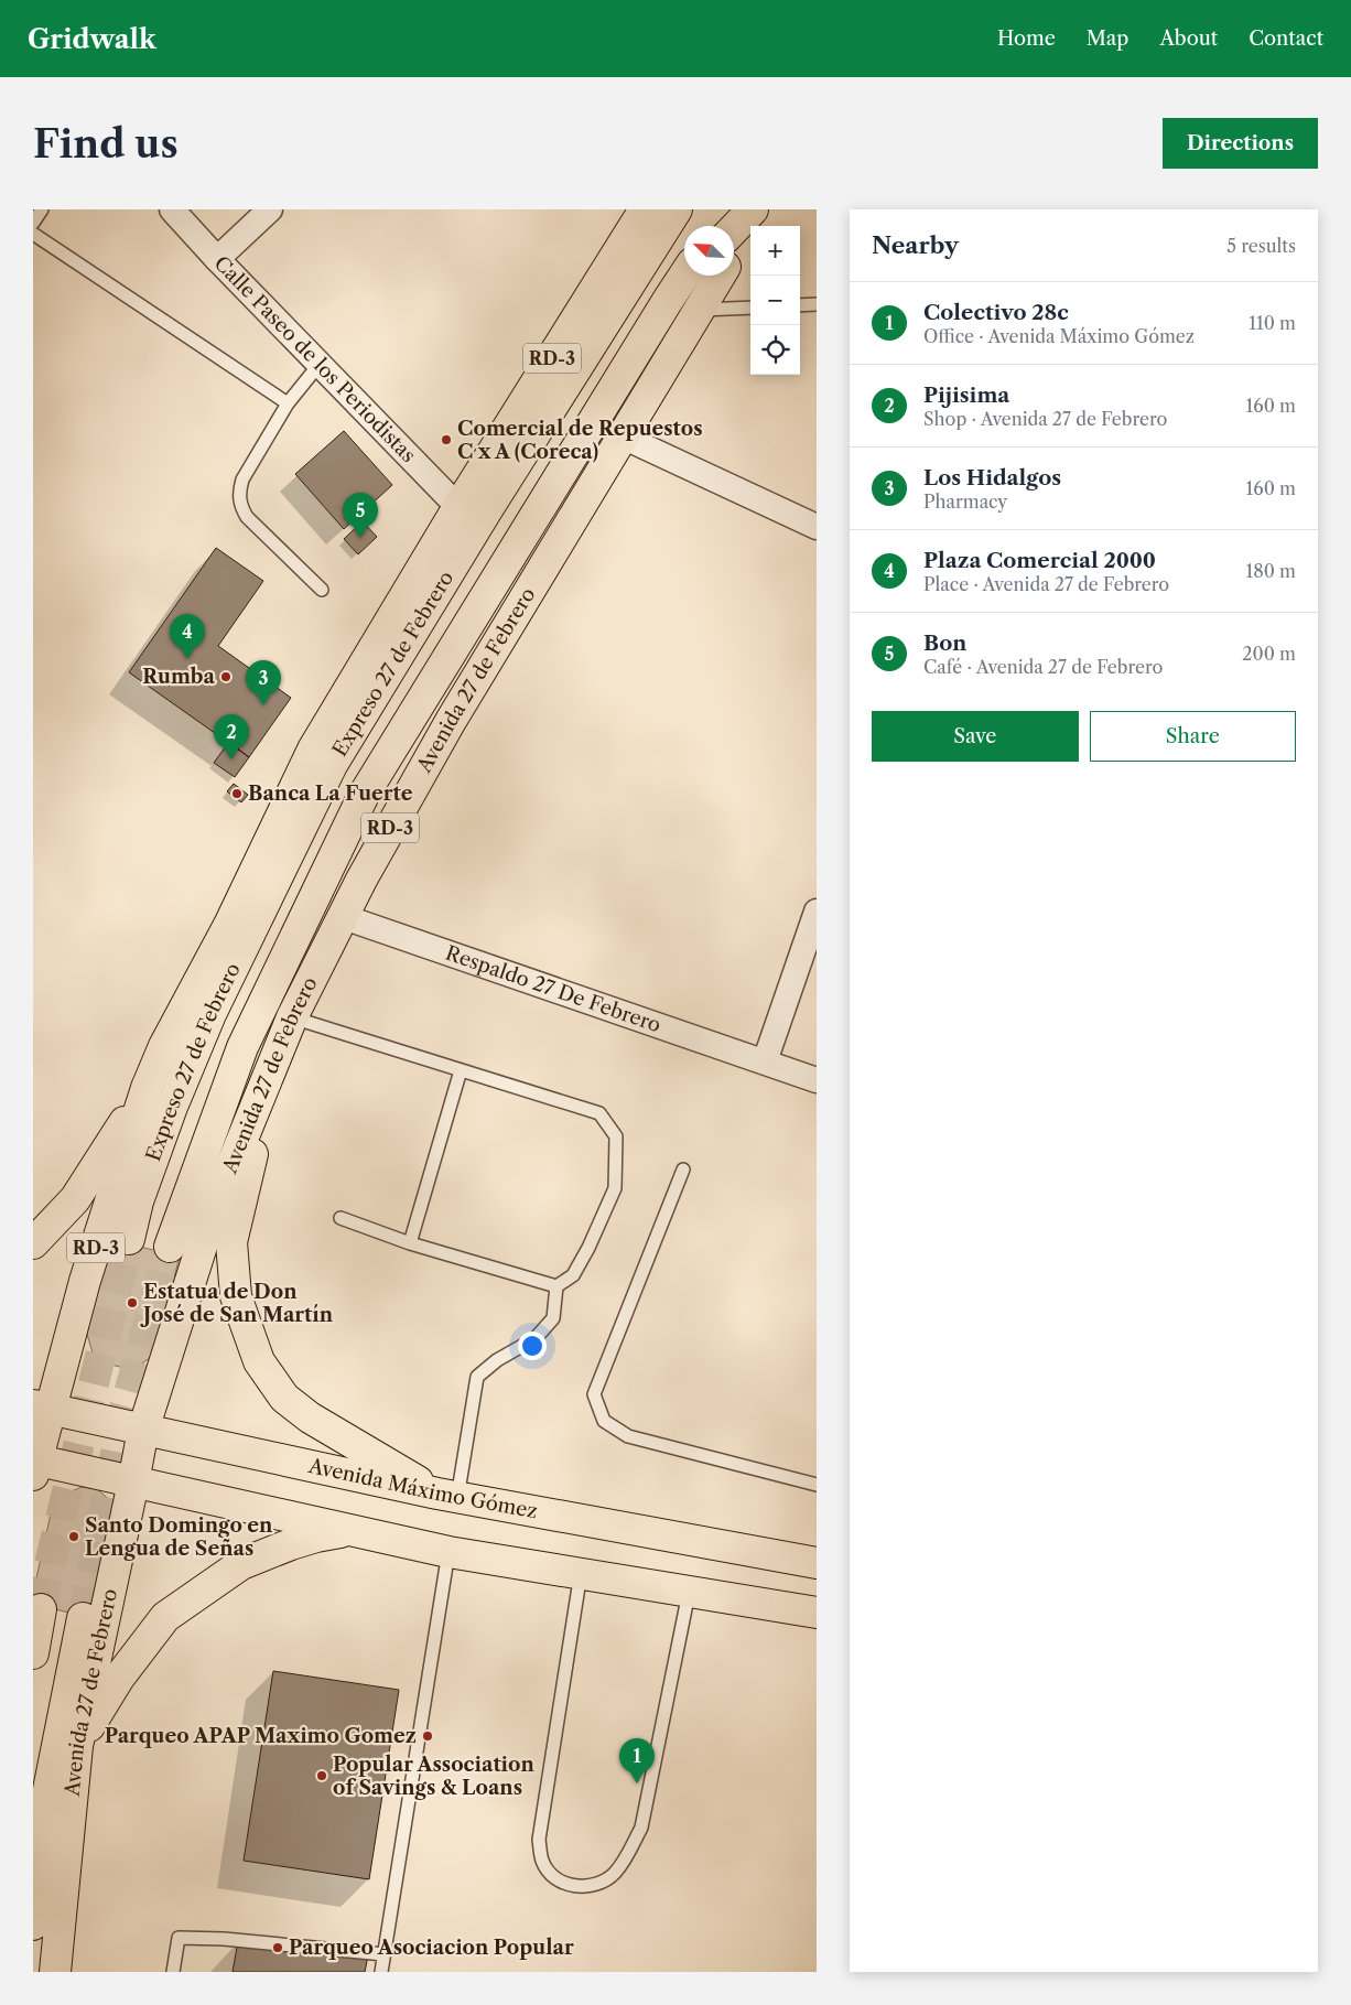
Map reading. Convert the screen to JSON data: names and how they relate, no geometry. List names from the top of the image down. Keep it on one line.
{"streets":{"main road":["RD-3","Expreso 27 de Febrero","Avenida 27 de Febrero","Avenida Máximo Gómez"],"street":["Calle Paseo de los Periodistas","Respaldo 27 De Febrero"]},"crossings":[["Calle Paseo de los Periodistas","RD-3"],["RD-3","Avenida Máximo Gómez"],["Avenida 27 de Febrero","Respaldo 27 De Febrero"],["Avenida 27 de Febrero","Avenida Máximo Gómez"]],"places":["Comercial de Repuestos C x A (Coreca)","Rumba","Banca La Fuerte","Estatua de Don José de San Martín","Santo Domingo en Lengua de Señas","Parqueo APAP Maximo Gomez","Popular Association of Savings & Loans","Parqueo Asociacion Popular"],"north":"top left","page":{"header":"Gridwalk","nav":["Home","Map","About","Contact"],"buttons":["Directions",["Save","Share"]],"title":"Find us","heading":["Nearby","5 results"],"map_buttons":["+","−"],"list":[{"mark":"1","name":"Colectivo 28c","note":"Office · Avenida Máximo Gómez","value":"110 m"},{"mark":"2","name":"Pijisima","note":"Shop · Avenida 27 de Febrero","value":"160 m"},{"mark":"3","name":"Los Hidalgos","note":"Pharmacy","value":"160 m"},{"mark":"4","name":"Plaza Comercial 2000","note":"Place · Avenida 27 de Febrero","value":"180 m"},{"mark":"5","name":"Bon","note":"Café · Avenida 27 de Febrero","value":"200 m"}],"pins":["5","4","3","2","1"]}}
